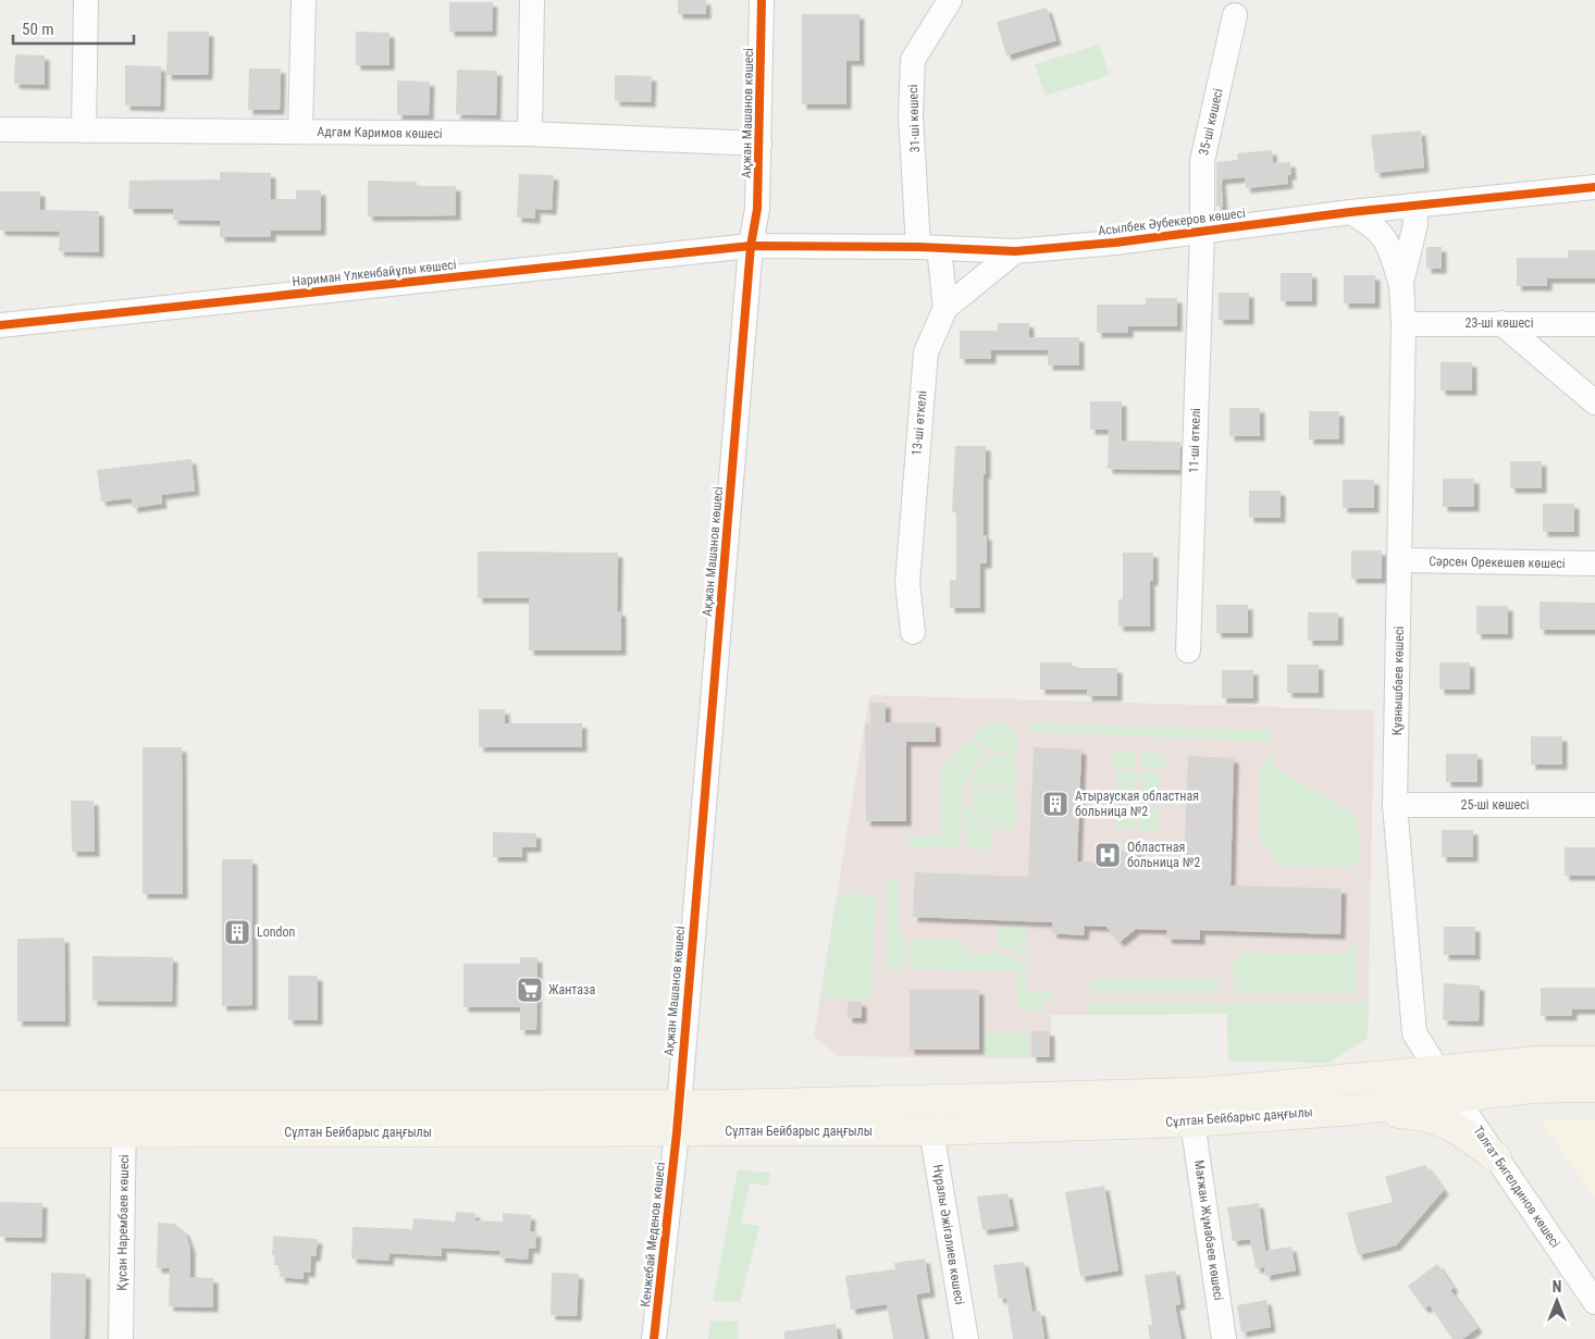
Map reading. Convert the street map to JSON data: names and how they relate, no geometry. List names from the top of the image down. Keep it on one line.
{"streets":{"main road":["Сұлтан Бейбарыс даңғылы"],"street":["Ақжан Машанов көшесі","31-ші көшесі","35-ші көшесі","Адгам Каримов көшесі","Асылбек Әубекеров көшесі","Нариман Үлкенбайұлы көшесі","23-ші көшесі","13-ші өткелі","11-ші өткелі","Сәрсен Орекешев көшесі","Қуанышбаев көшесі","25-ші көшесі","Талғат Бигелдинов көшесі","Құсан Нарембаев көшесі","Мағжан Жұмабаев көшесі","Кенжебай Меденов көшесі","Нұралы Әжiгалиев көшесi"]},"crossings":[["Ақжан Машанов көшесі","Адгам Каримов көшесі"],["Ақжан Машанов көшесі","Асылбек Әубекеров көшесі"],["Ақжан Машанов көшесі","Нариман Үлкенбайұлы көшесі"],["Ақжан Машанов көшесі","Сұлтан Бейбарыс даңғылы"],["Ақжан Машанов көшесі","Кенжебай Меденов көшесі"],["31-ші көшесі","Асылбек Әубекеров көшесі"],["31-ші көшесі","13-ші өткелі"],["35-ші көшесі","Асылбек Әубекеров көшесі"],["35-ші көшесі","11-ші өткелі"],["Асылбек Әубекеров көшесі","Нариман Үлкенбайұлы көшесі"],["Асылбек Әубекеров көшесі","13-ші өткелі"],["Асылбек Әубекеров көшесі","11-ші өткелі"],["Асылбек Әубекеров көшесі","Қуанышбаев көшесі"],["23-ші көшесі","Қуанышбаев көшесі"],["Сәрсен Орекешев көшесі","Қуанышбаев көшесі"],["Қуанышбаев көшесі","25-ші көшесі"],["Қуанышбаев көшесі","Сұлтан Бейбарыс даңғылы"],["Қуанышбаев көшесі","Талғат Бигелдинов көшесі"],["Сұлтан Бейбарыс даңғылы","Талғат Бигелдинов көшесі"],["Сұлтан Бейбарыс даңғылы","Құсан Нарембаев көшесі"],["Сұлтан Бейбарыс даңғылы","Мағжан Жұмабаев көшесі"],["Сұлтан Бейбарыс даңғылы","Кенжебай Меденов көшесі"],["Сұлтан Бейбарыс даңғылы","Нұралы Әжiгалиев көшесi"]],"places":{"building":["Атырауская областная больница №2","London"],"hospital":["Областная больница №2"],"supermarket":["Жантаза"]},"scale_bar":"50 m","north":"top"}
